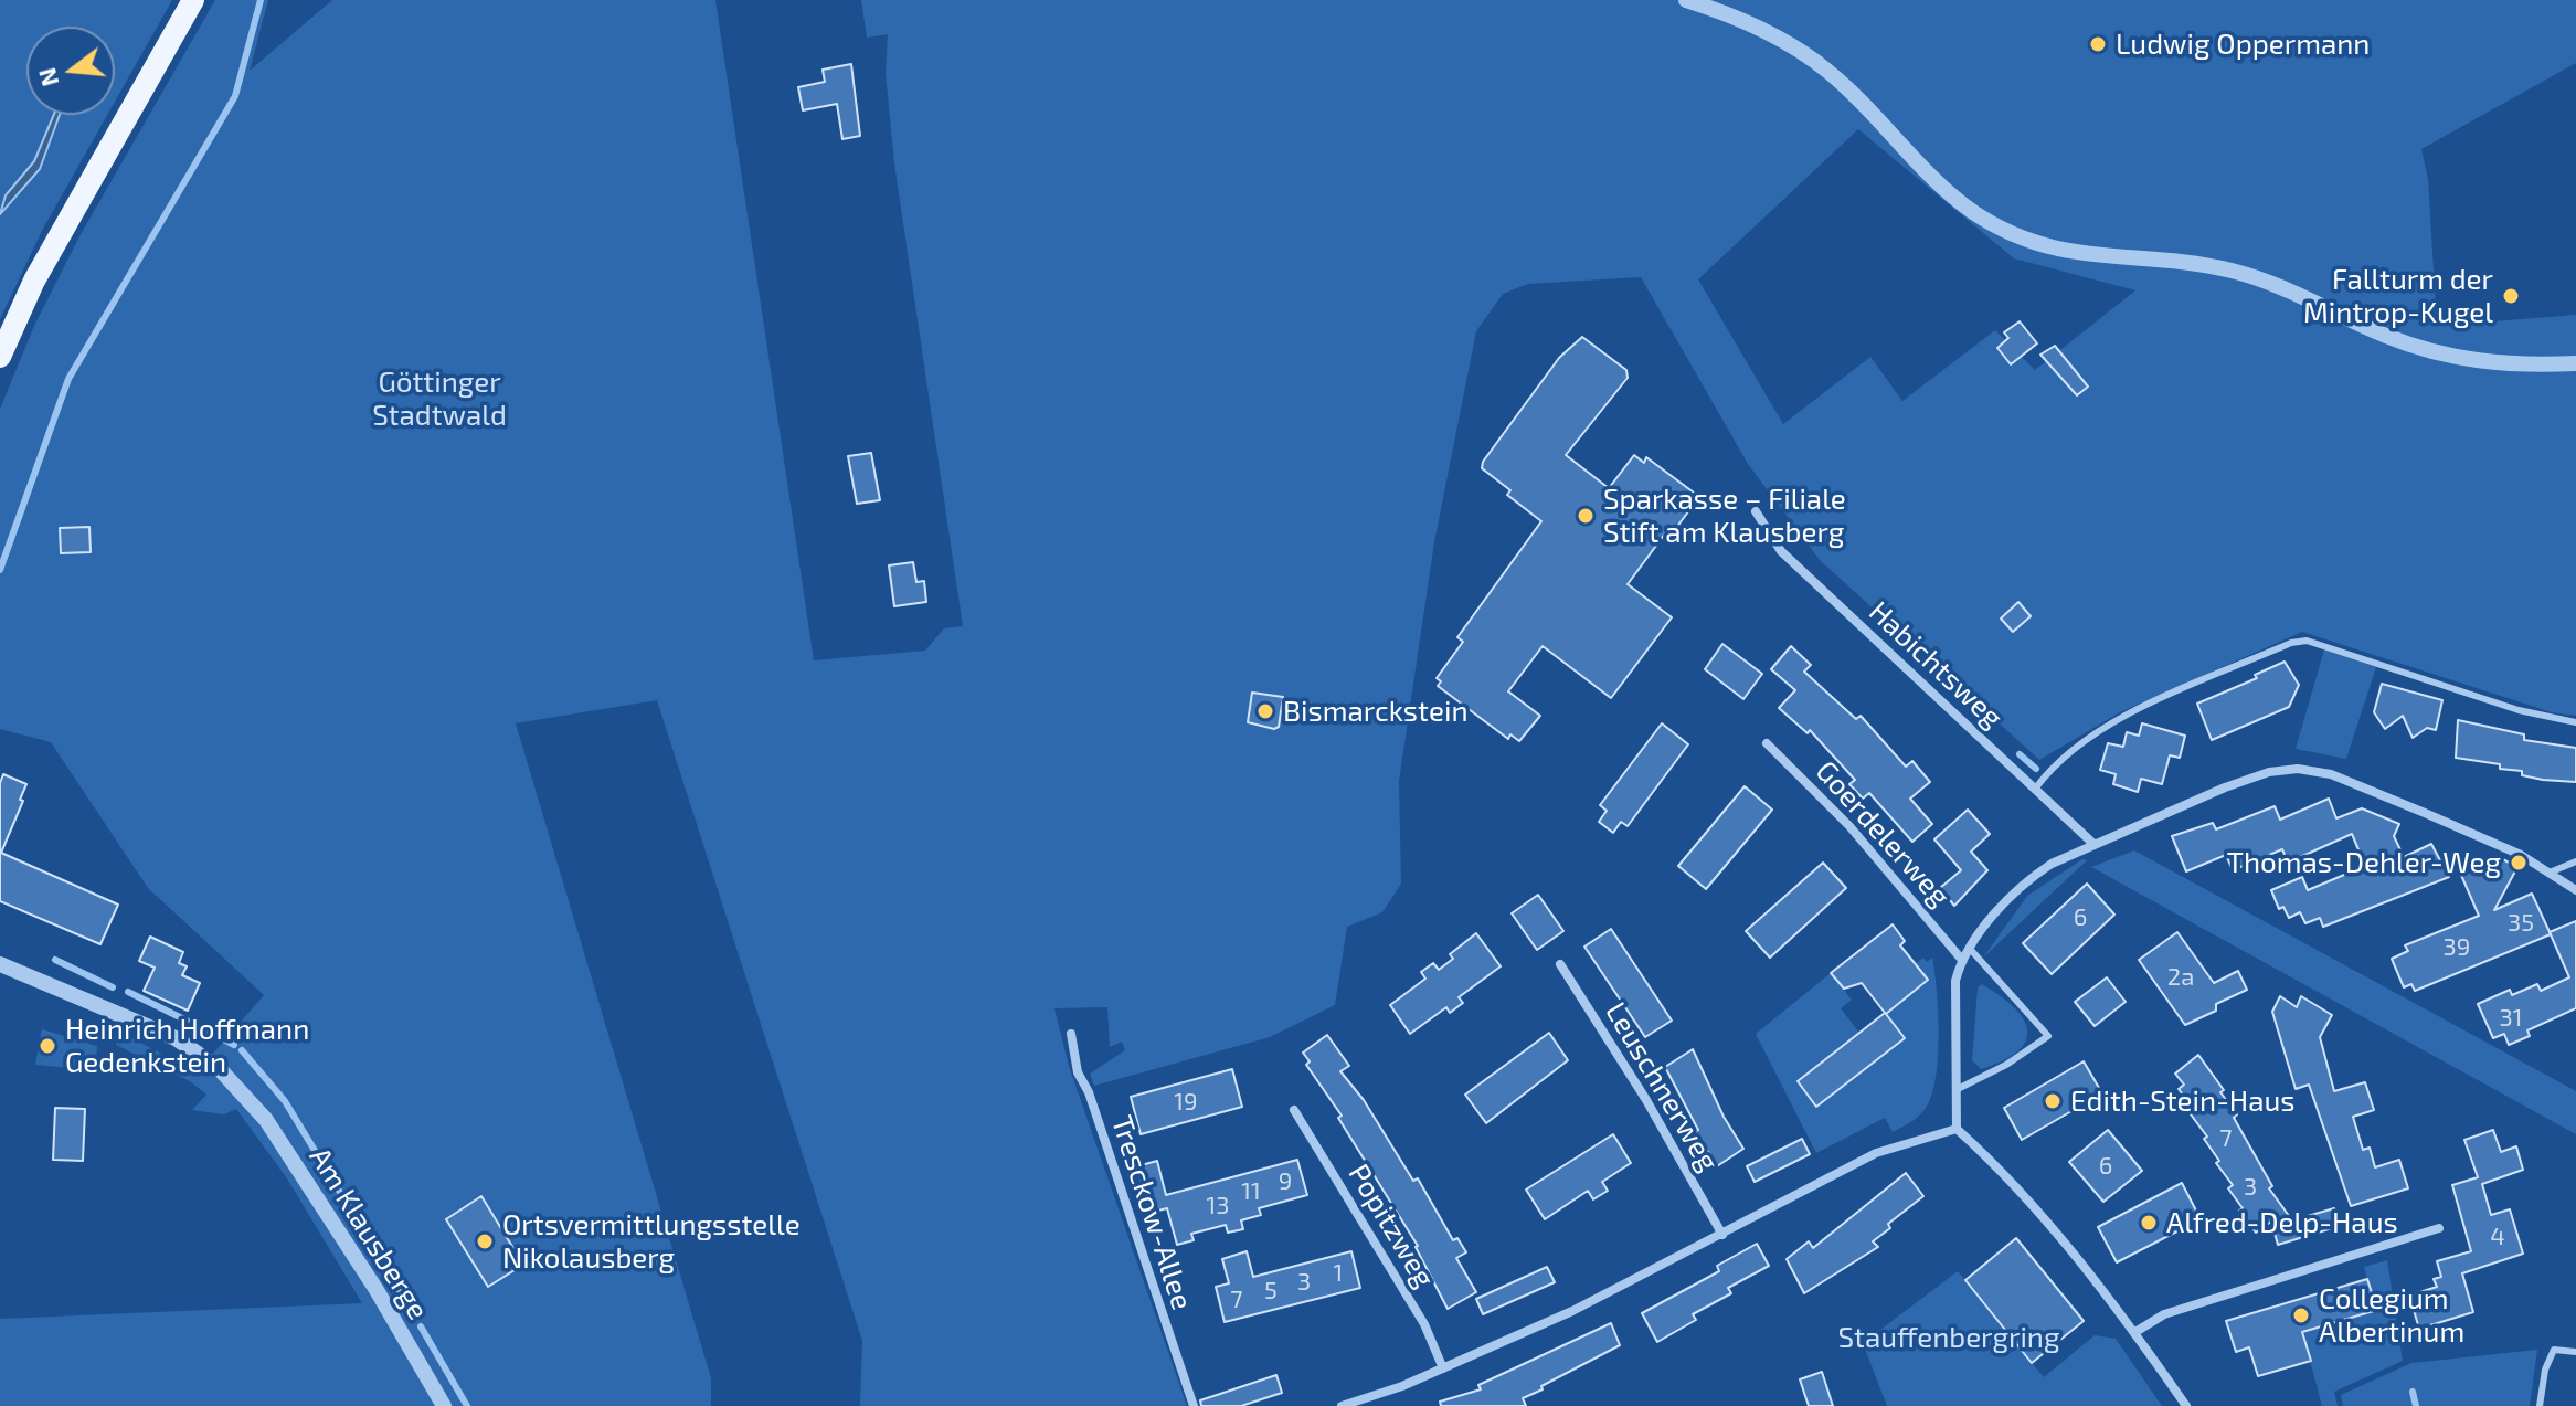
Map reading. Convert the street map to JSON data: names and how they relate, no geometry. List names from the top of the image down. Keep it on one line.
{"streets":{"street":["Habichtsweg","Goerdelerweg","Leuschnerweg","Tresckow-Allee","Popitzweg","Am Klausberge"]},"parks":["Göttinger Stadtwald","Stauffenbergring"],"places":["Ludwig Oppermann","Fallturm der Mintrop-Kugel","Sparkasse – Filiale Stift am Klausberg","Bismarckstein","Thomas-Dehler-Weg","Heinrich Hoffmann Gedenkstein","Edith-Stein-Haus","Alfred-Delp-Haus","Ortsvermittlungsstelle Nikolausberg","Collegium Albertinum"],"house_numbers":["6","35","39","2a","31","19","7","6","9","3","11","13","4","1","3","5","7"],"north":"left"}
